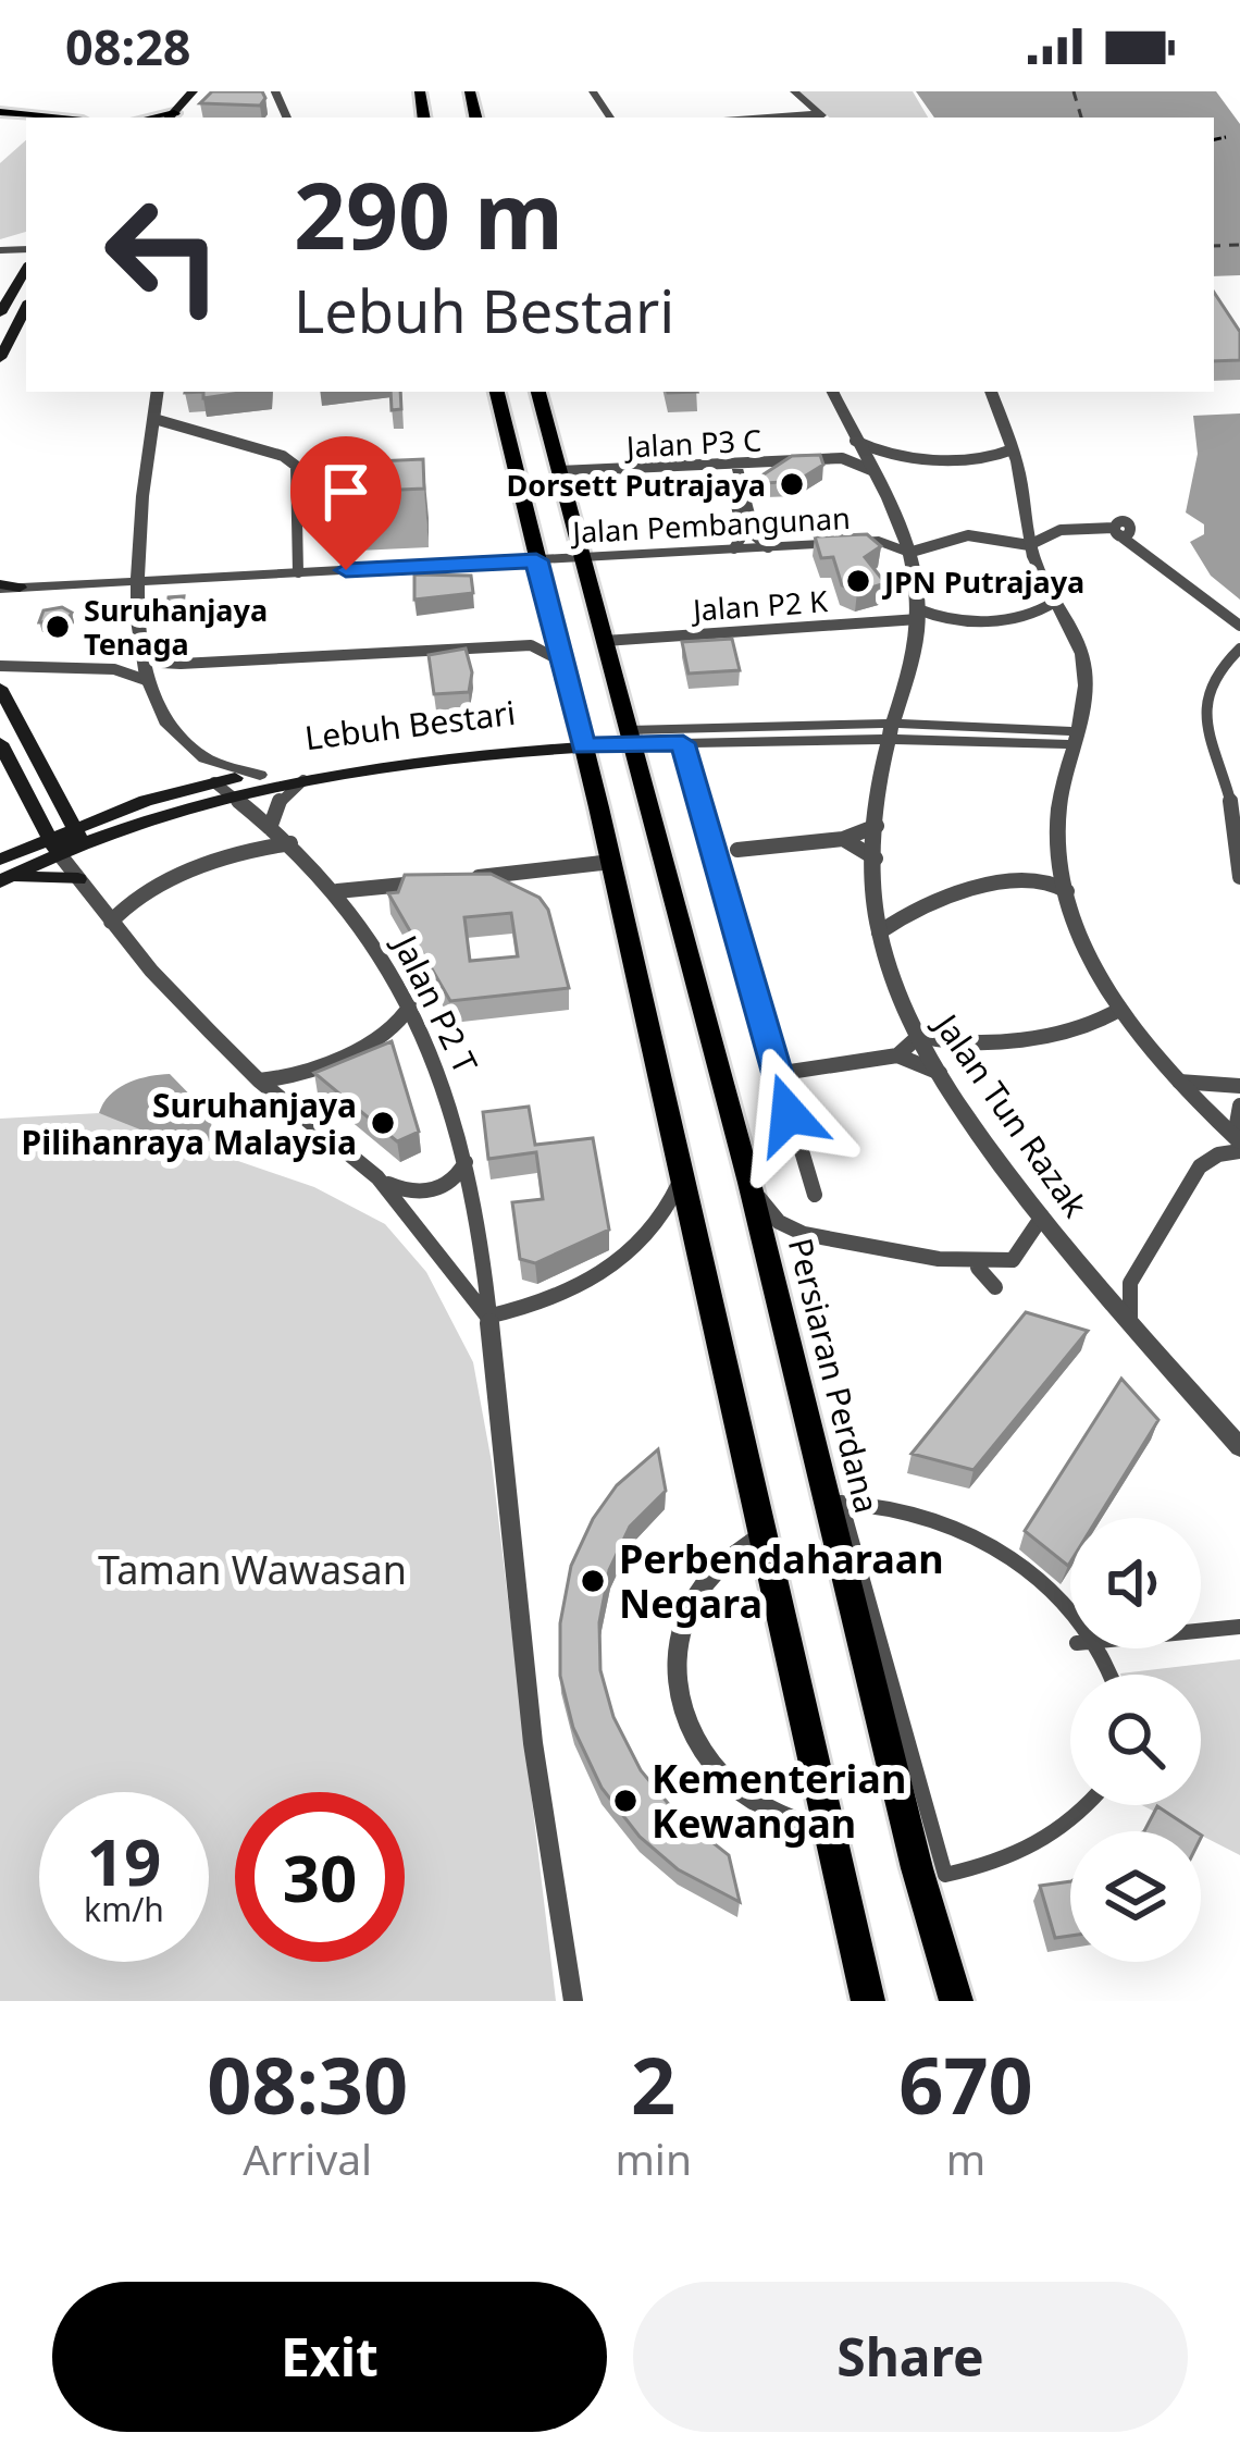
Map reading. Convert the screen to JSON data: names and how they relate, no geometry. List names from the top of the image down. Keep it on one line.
{"streets":{"main road":["Lebuh Bestari","Persiaran Perdana"],"street":["Jalan P3 C","Jalan Pembangunan","Jalan P2 K","Jalan P2 T","Jalan Tun Razak"]},"crossings":[["Jalan P3 C","Jalan Tun Razak"],["Jalan P3 C","Persiaran Perdana"],["Jalan Pembangunan","Jalan Tun Razak"],["Jalan Pembangunan","Persiaran Perdana"],["Jalan P2 K","Jalan Tun Razak"],["Jalan P2 K","Persiaran Perdana"],["Lebuh Bestari","Jalan P2 T"],["Lebuh Bestari","Jalan Tun Razak"],["Lebuh Bestari","Persiaran Perdana"]],"parks":["Taman Wawasan"],"places":["Dorsett Putrajaya","JPN Putrajaya","Suruhanjaya Tenaga","Suruhanjaya Pilihanraya Malaysia","Perbendaharaan Negara","Kementerian Kewangan"],"page":{"status":"08:28","turn":["290 m","Lebuh Bestari"],"speed":"19 km/h","limit":"30","eta":["08:30","Arrival","2","min","670","m"],"buttons":["Exit","Share"]}}
